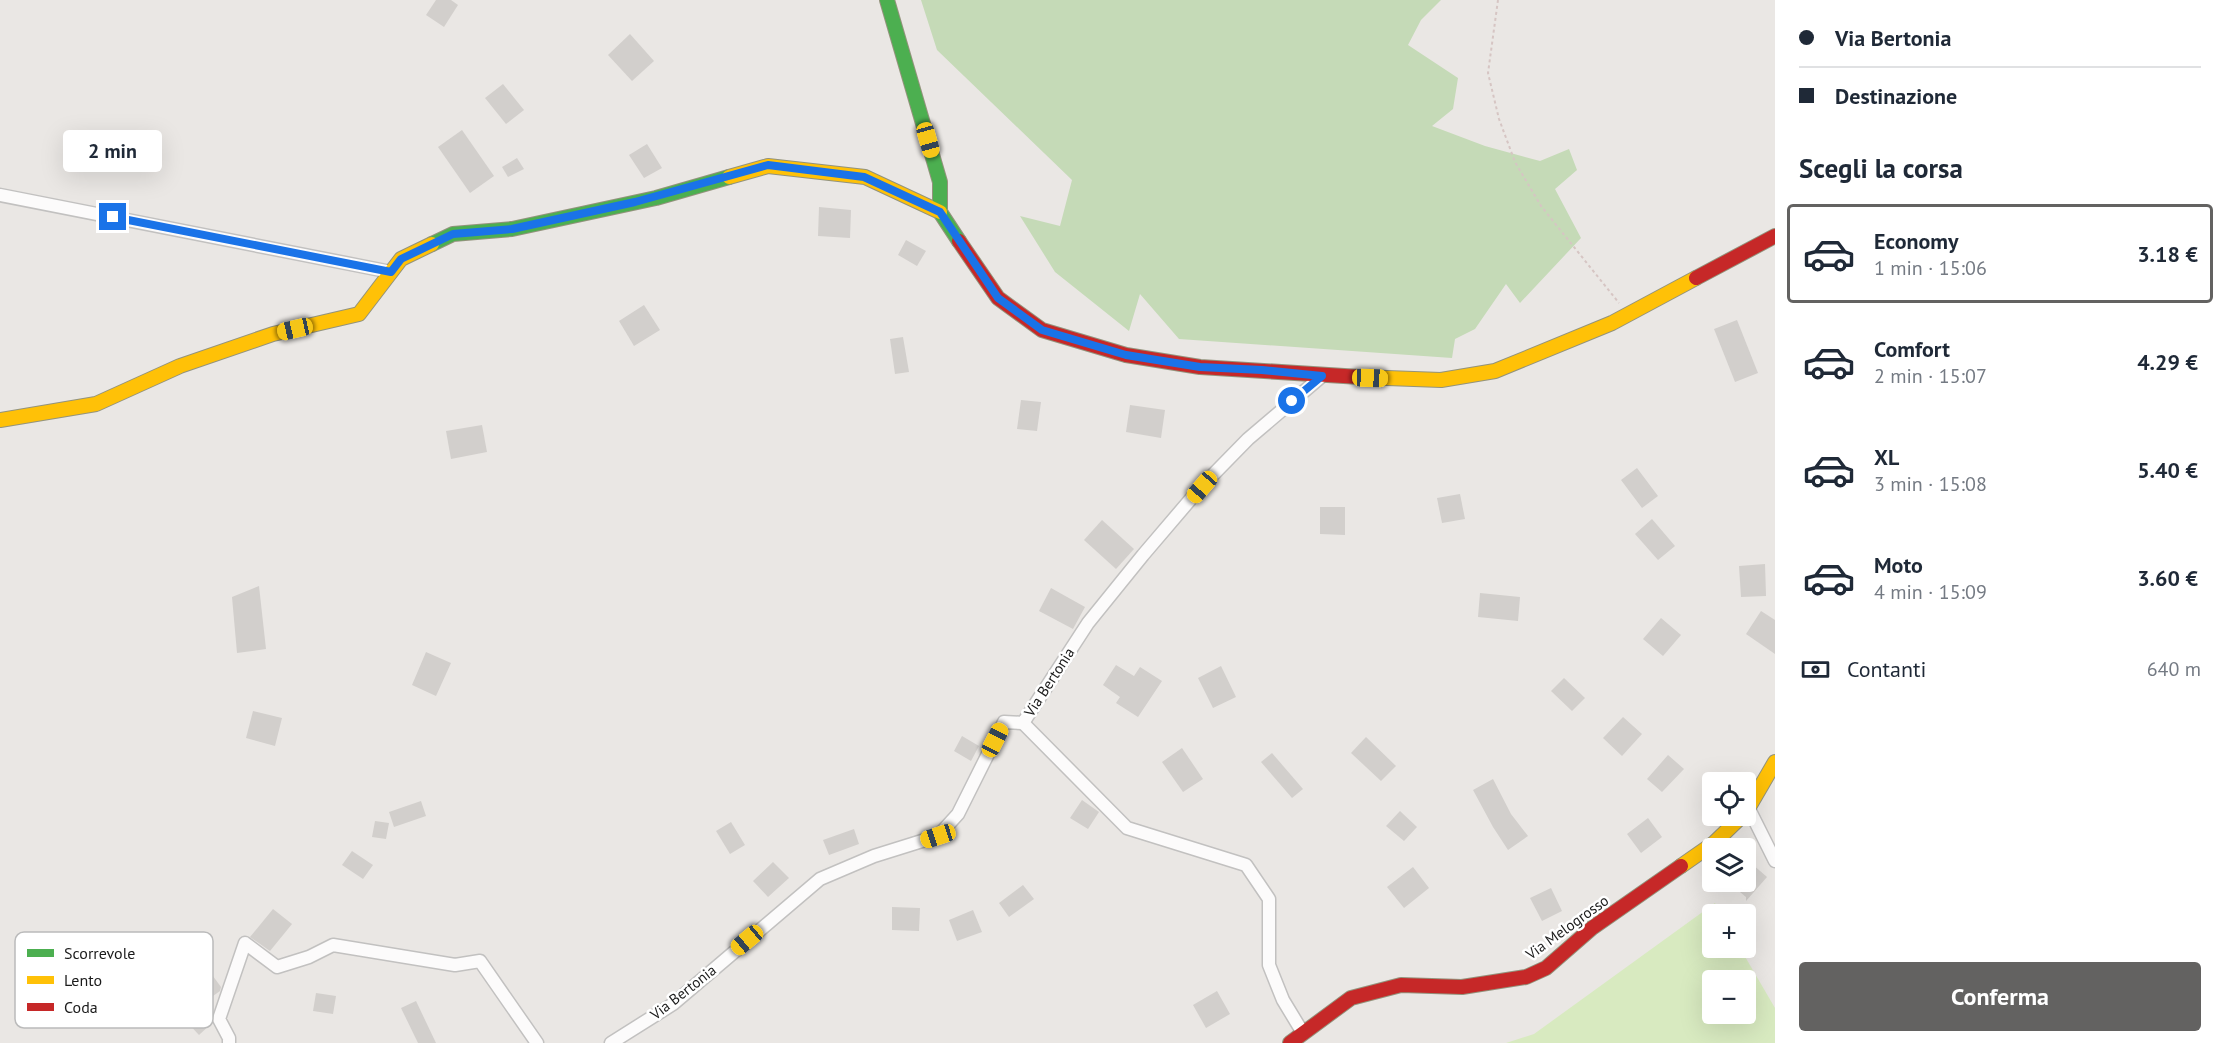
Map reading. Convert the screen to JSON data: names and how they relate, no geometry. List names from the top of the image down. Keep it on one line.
{"streets":{"street":["Via Bertonia","Via Melogrosso"]},"legend":["Scorrevole","Lento","Coda"],"page":{"banner":["Via Bertonia","Destinazione"],"bubble":"2 min","heading":"Scegli la corsa","list":[{"name":"Economy","note":"1 min · 15:06","value":"3.18 €"},{"name":"Comfort","note":"2 min · 15:07","value":"4.29 €"},{"name":"XL","note":"3 min · 15:08","value":"5.40 €"},{"name":"Moto","note":"4 min · 15:09","value":"3.60 €"}],"pay":["Contanti","640 m"],"map_buttons":["+","−"],"buttons":"Conferma"}}
